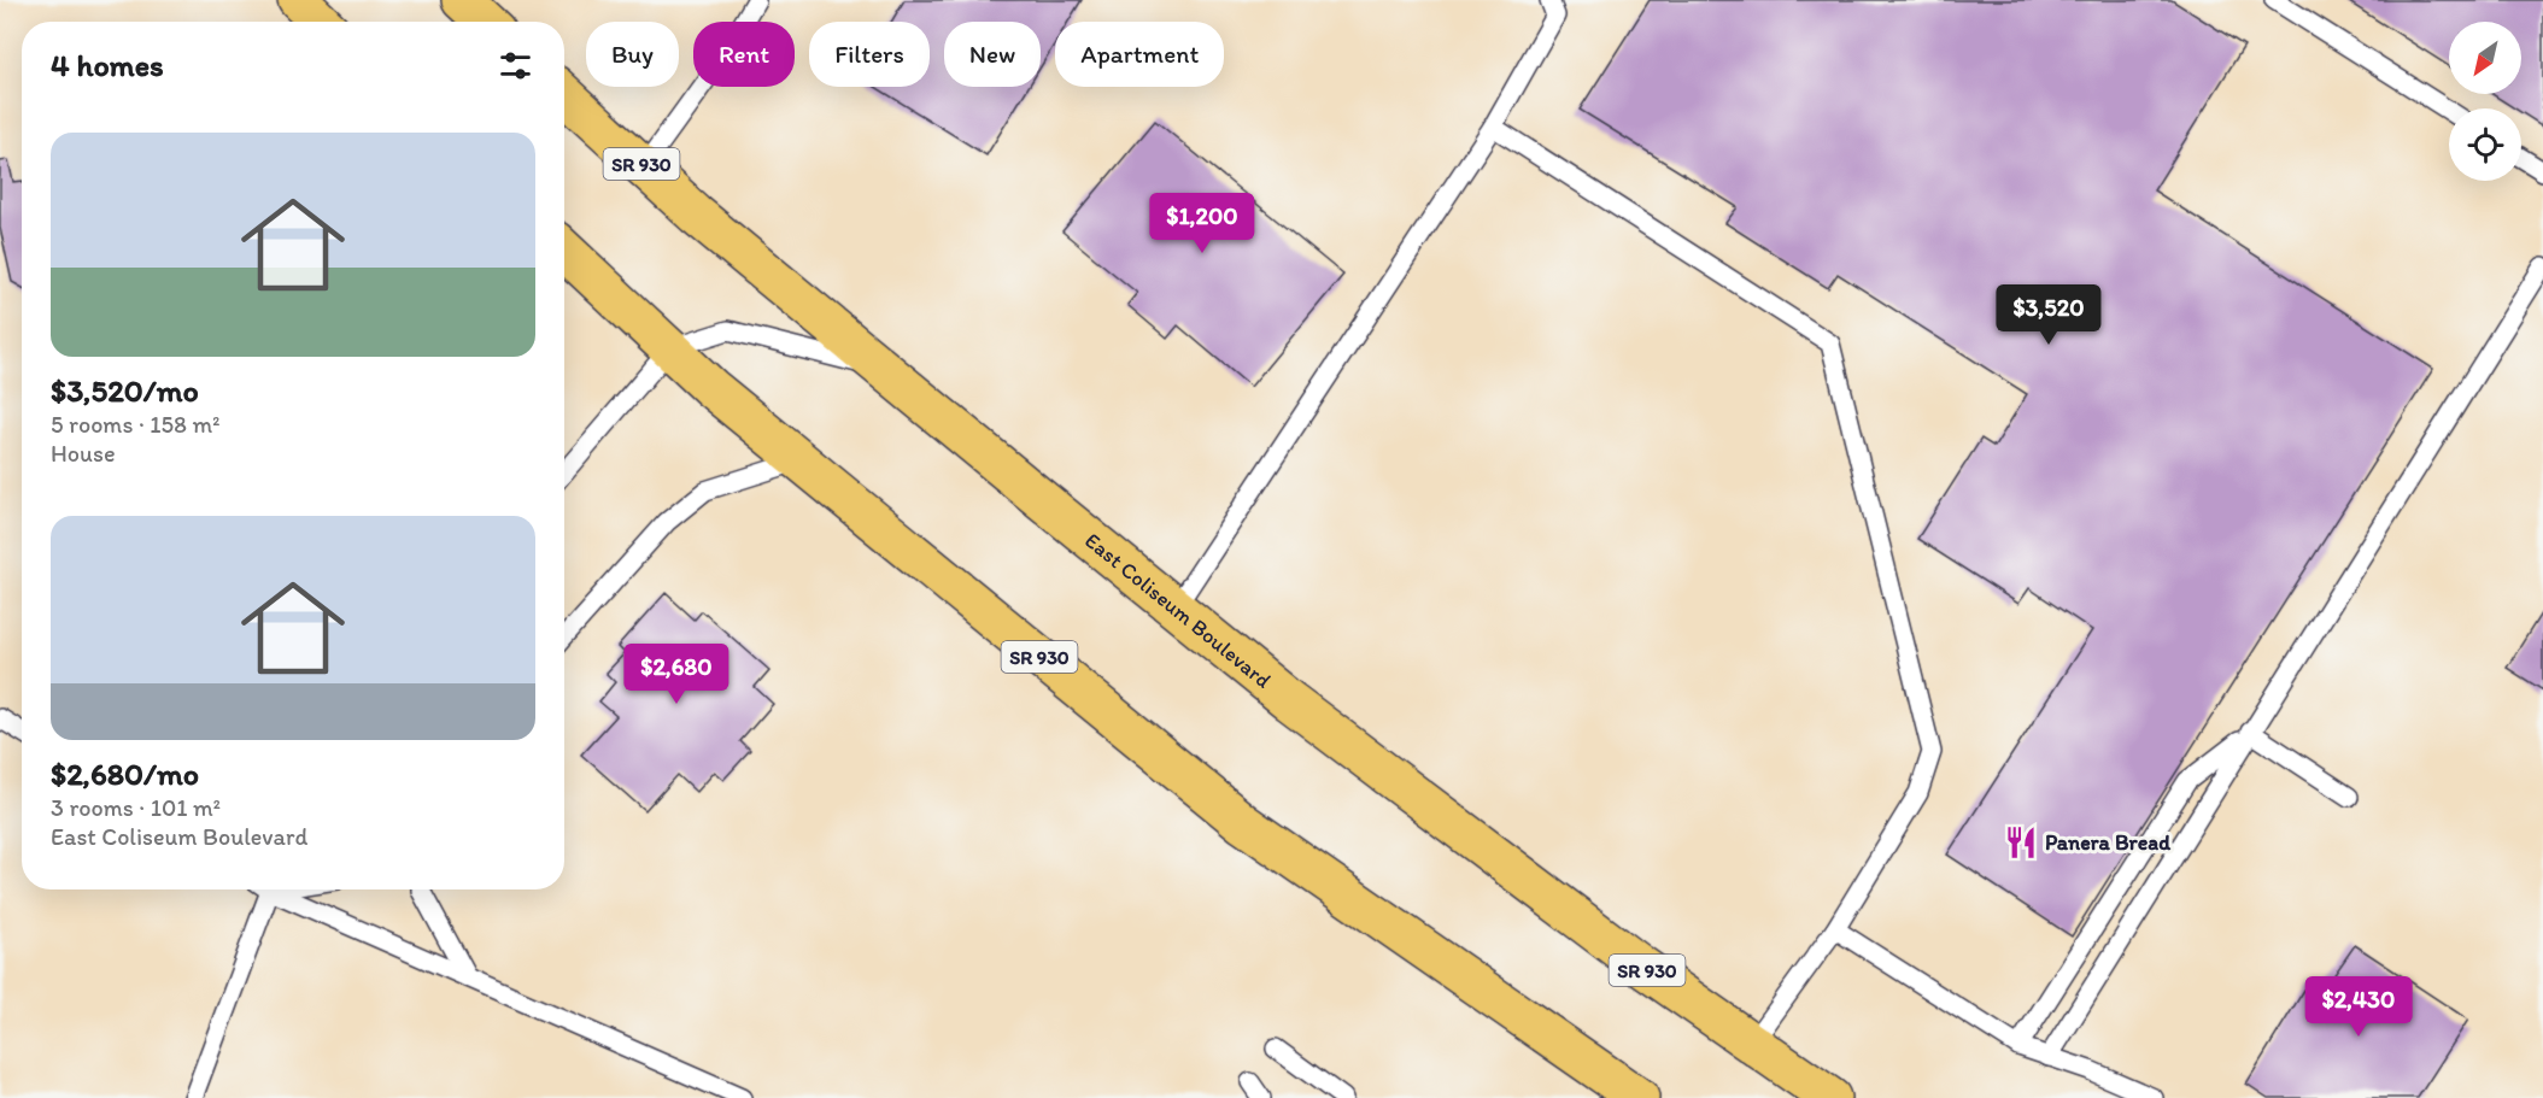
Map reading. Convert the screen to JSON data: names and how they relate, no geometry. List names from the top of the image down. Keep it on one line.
{"streets":{"highway":["SR 930","East Coliseum Boulevard"]},"places":{"restaurant":["Panera Bread"]},"north":"bottom left","page":{"chip":["Buy","Rent","Filters","New","Apartment"],"heading":"4 homes","list":[{"name":"$3,520/mo","note":"5 rooms · 158 m² · House"},{"name":"$2,680/mo","note":"3 rooms · 101 m² · East Coliseum Boulevard"}],"price":["$1,200","$3,520","$2,680","$2,430"]}}
